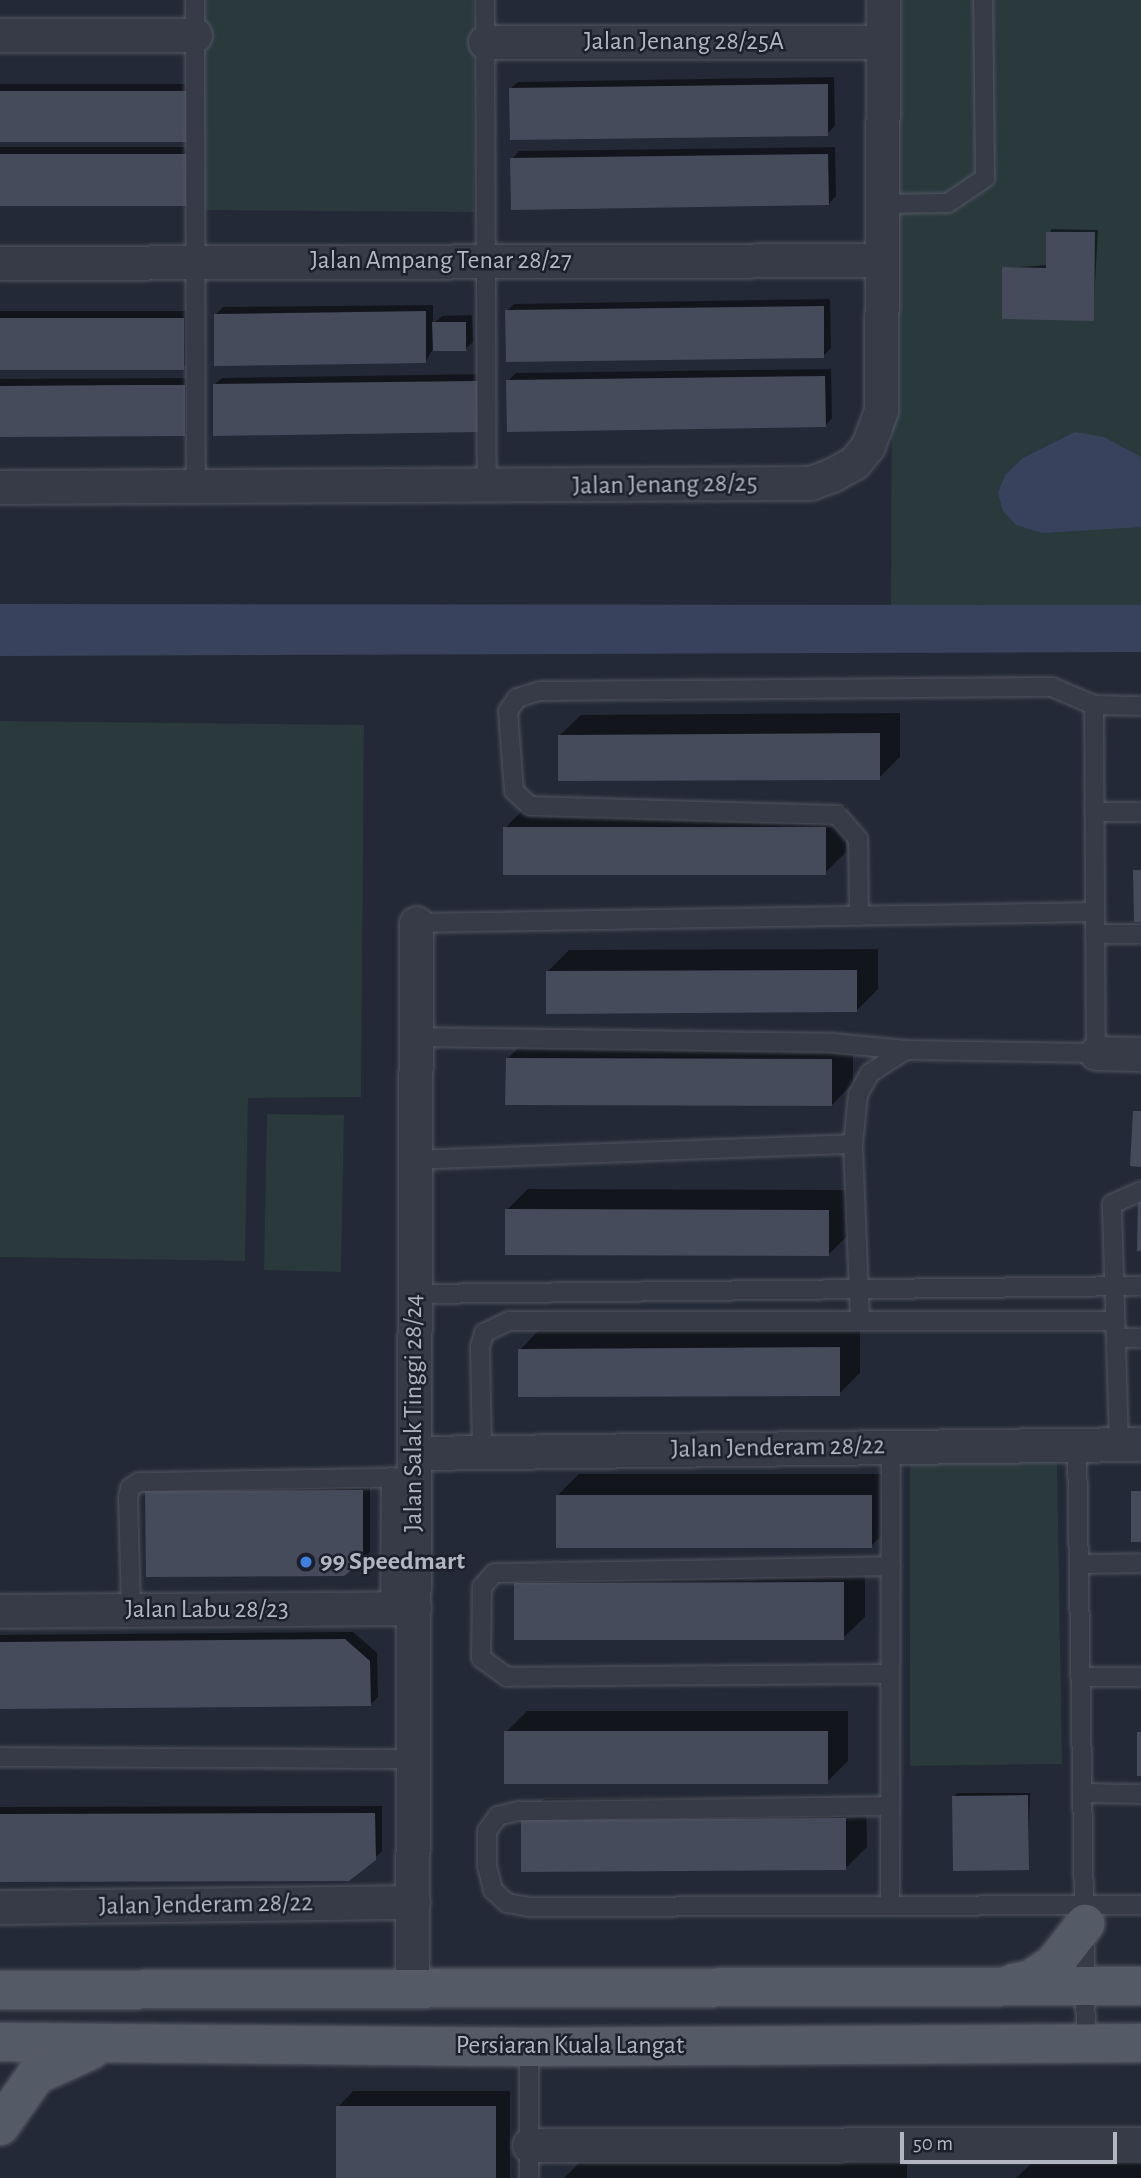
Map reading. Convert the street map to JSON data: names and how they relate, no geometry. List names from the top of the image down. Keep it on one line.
{"streets":{"main road":["Persiaran Kuala Langat"],"street":["Jalan Jenang 28/25A","Jalan Ampang Tenar 28/27","Jalan Jenang 28/25","Jalan Salak Tinggi 28/24","Jalan Jenderam 28/22","Jalan Labu 28/23"]},"crossings":[["Jalan Jenang 28/25A","Jalan Jenang 28/25"],["Jalan Ampang Tenar 28/27","Jalan Jenang 28/25"],["Jalan Salak Tinggi 28/24","Jalan Jenderam 28/22"],["Jalan Salak Tinggi 28/24","Jalan Labu 28/23"]],"places":["99 Speedmart"],"scale_bar":"50 m"}
